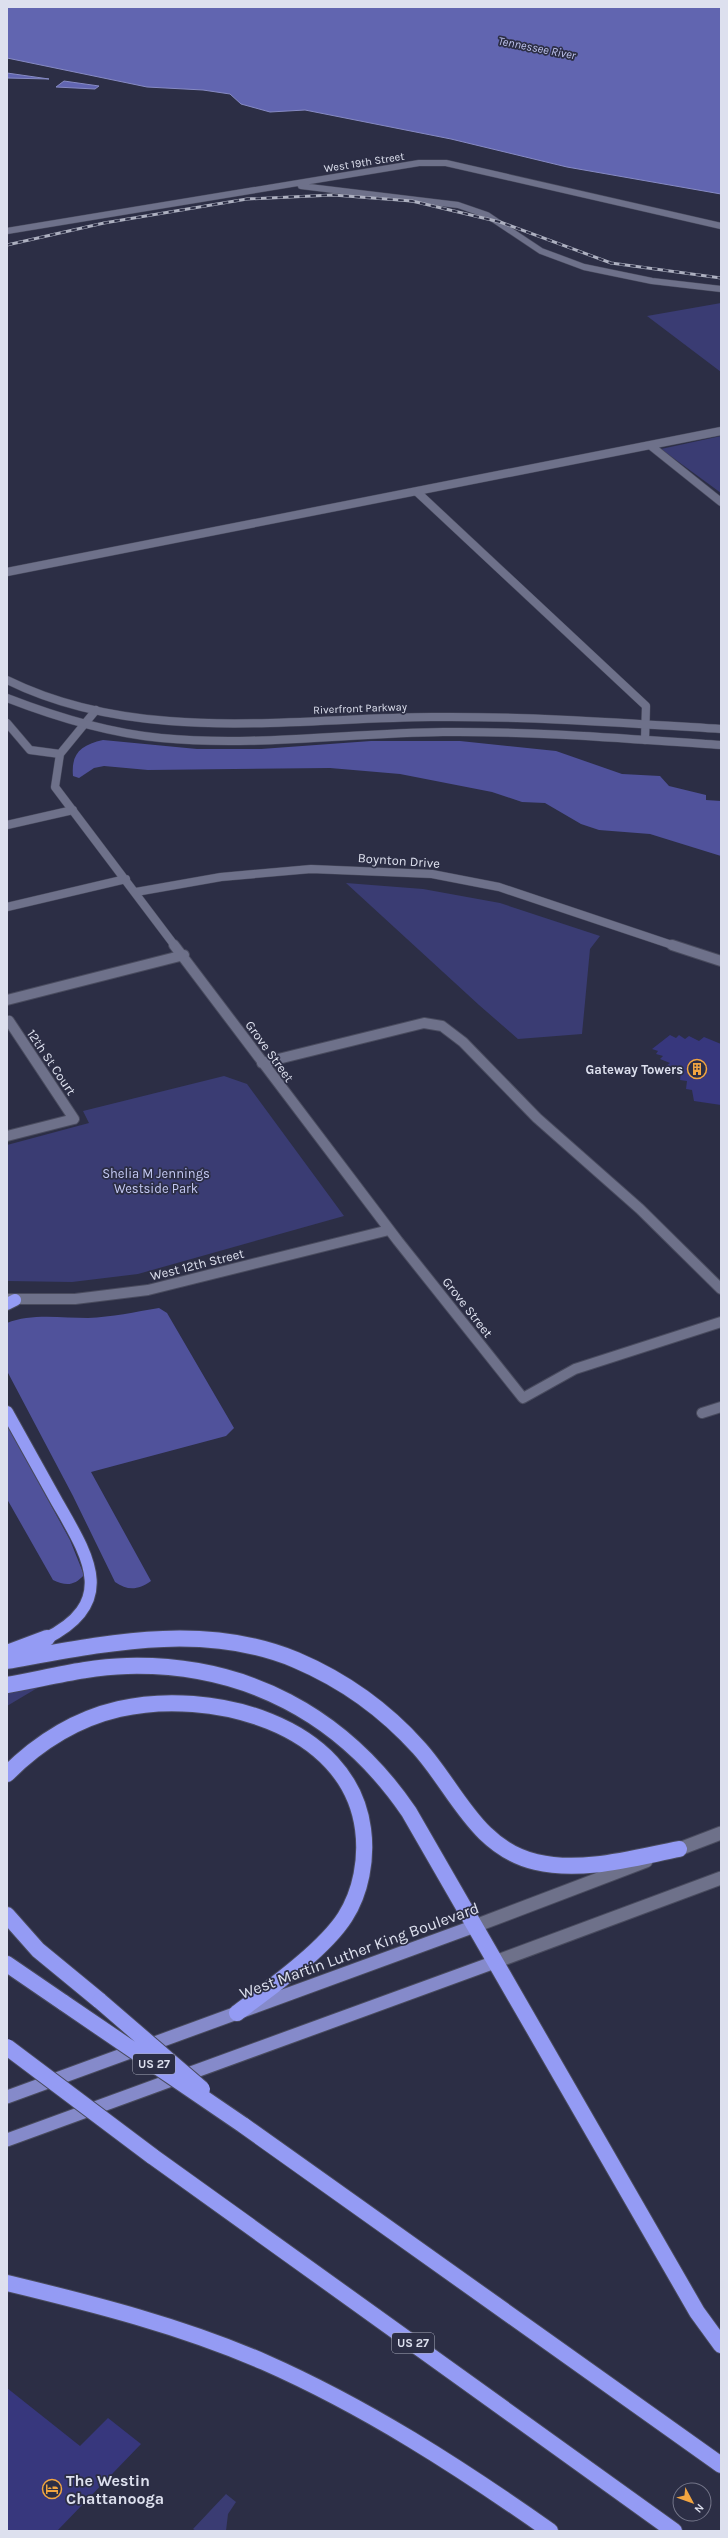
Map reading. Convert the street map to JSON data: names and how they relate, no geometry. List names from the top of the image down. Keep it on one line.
{"streets":{"highway":["US 27"],"main road":["West Martin Luther King Boulevard"],"street":["West 19th Street","Riverfront Parkway","Boynton Drive","Grove Street","12th St Court","West 12th Street"]},"crossings":[["Boynton Drive","Grove Street"],["Grove Street","West 12th Street"]],"water":["Tennessee River"],"parks":["Shelia M Jennings Westside Park"],"places":{"building":["Gateway Towers"],"hotel":["The Westin Chattanooga"]},"north":"bottom right"}
